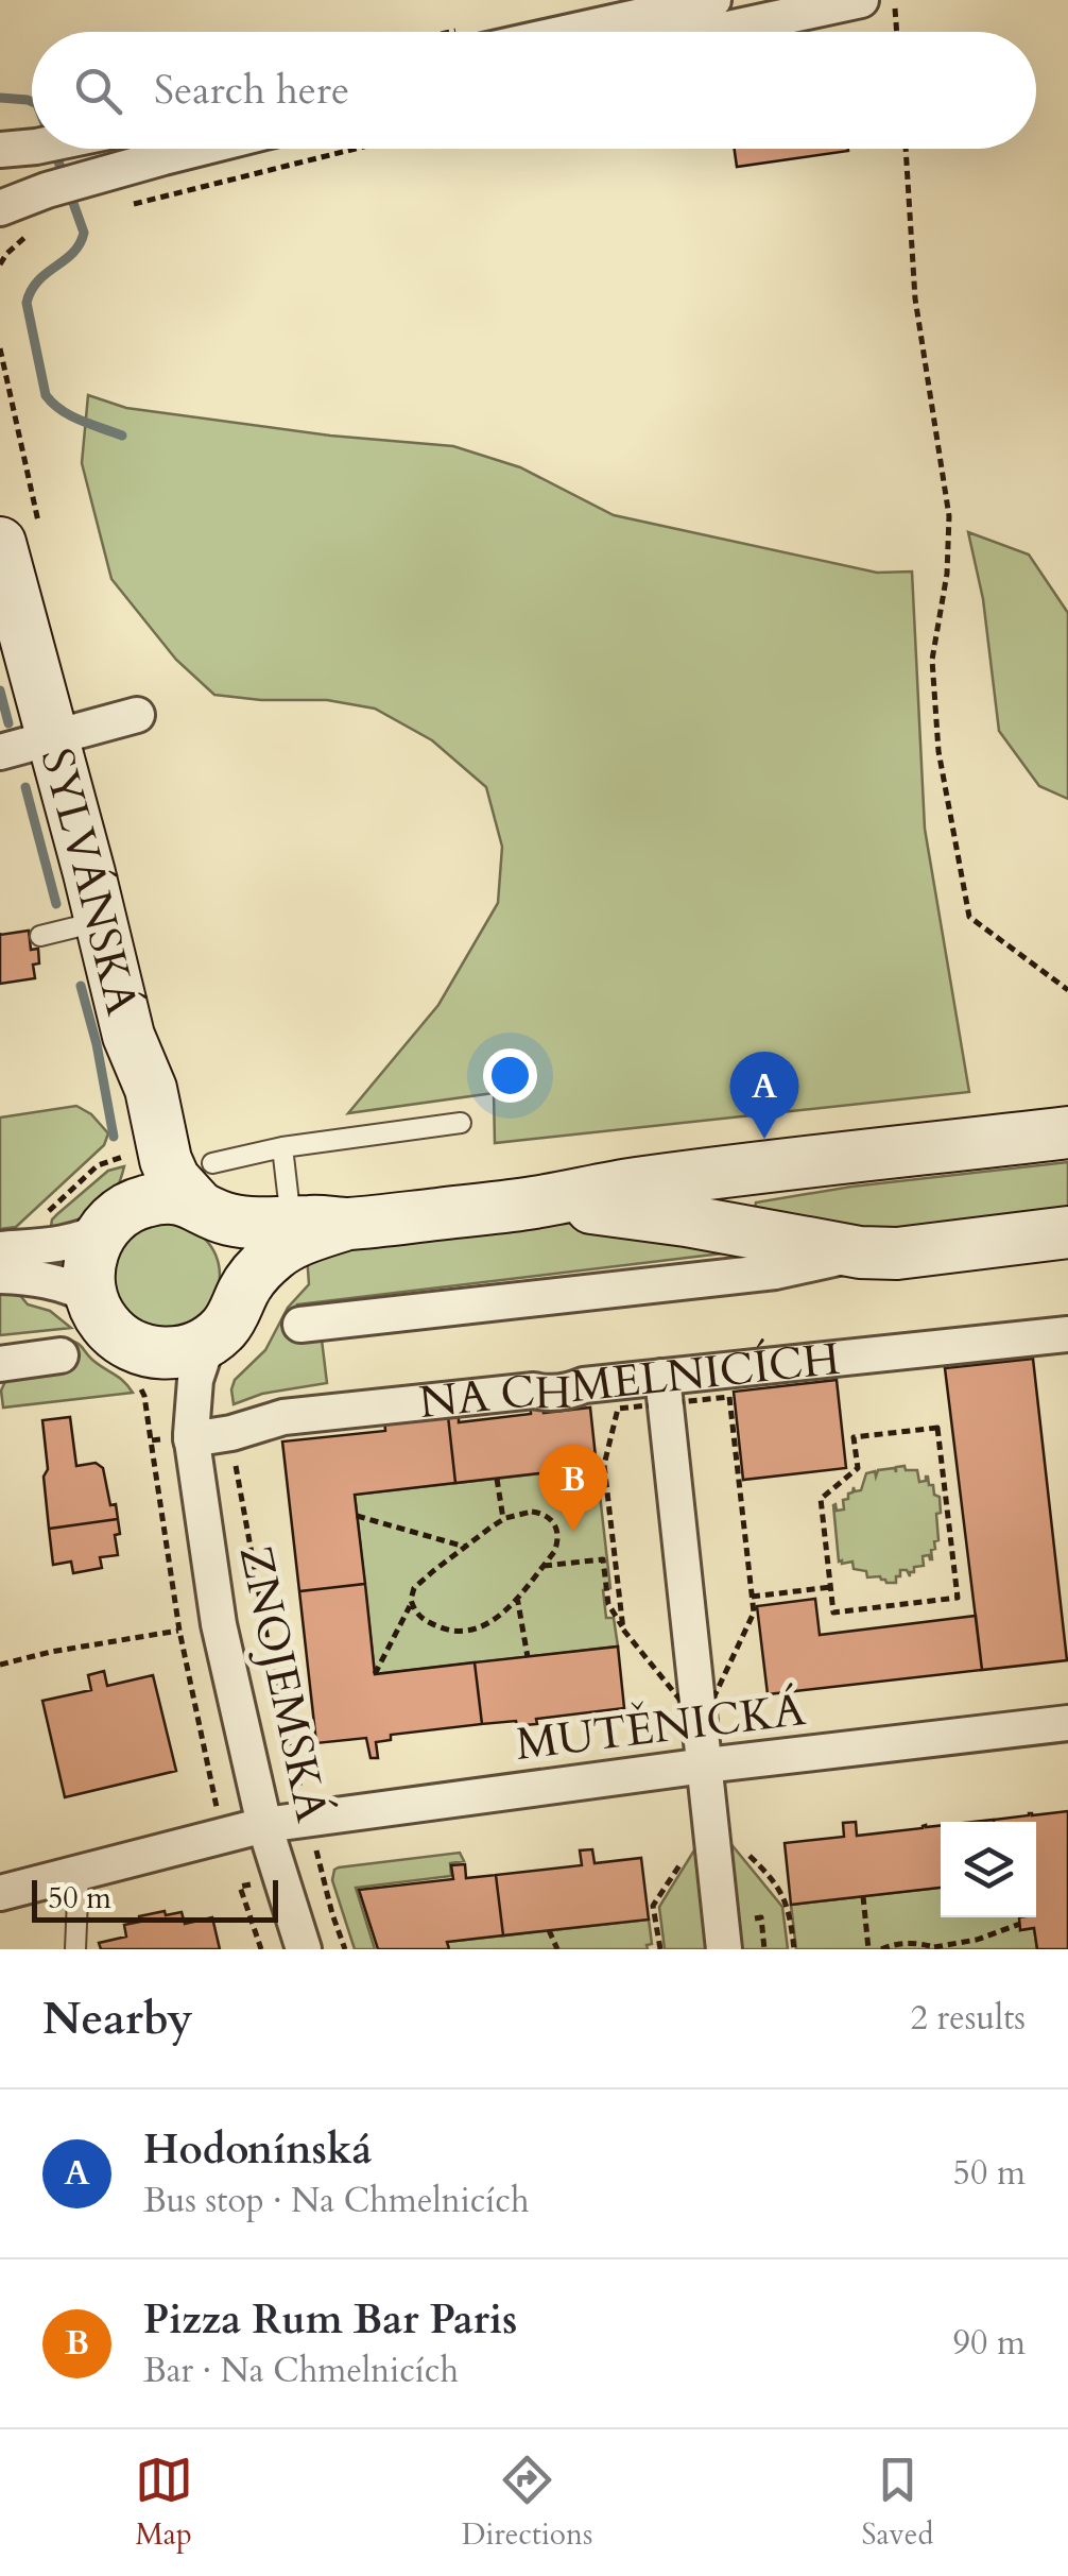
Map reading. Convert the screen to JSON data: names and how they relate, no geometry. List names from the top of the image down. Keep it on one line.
{"streets":{"street":["SYLVÁNSKÁ","NA CHMELNICÍCH","ZNOJEMSKÁ","MUTĚNICKÁ"]},"crossings":[["SYLVÁNSKÁ","NA CHMELNICÍCH"],["SYLVÁNSKÁ","ZNOJEMSKÁ"],["NA CHMELNICÍCH","ZNOJEMSKÁ"],["ZNOJEMSKÁ","MUTĚNICKÁ"]],"scale_bar":"50 m","page":{"search":"Search here","pins":["A","B"],"scale":"50 m","heading":["Nearby","2 results"],"list":[{"mark":"A","name":"Hodonínská","note":"Bus stop · Na Chmelnicích","value":"50 m"},{"mark":"B","name":"Pizza Rum Bar Paris","note":"Bar · Na Chmelnicích","value":"90 m"}],"nav":["Map","Directions","Saved"]}}
